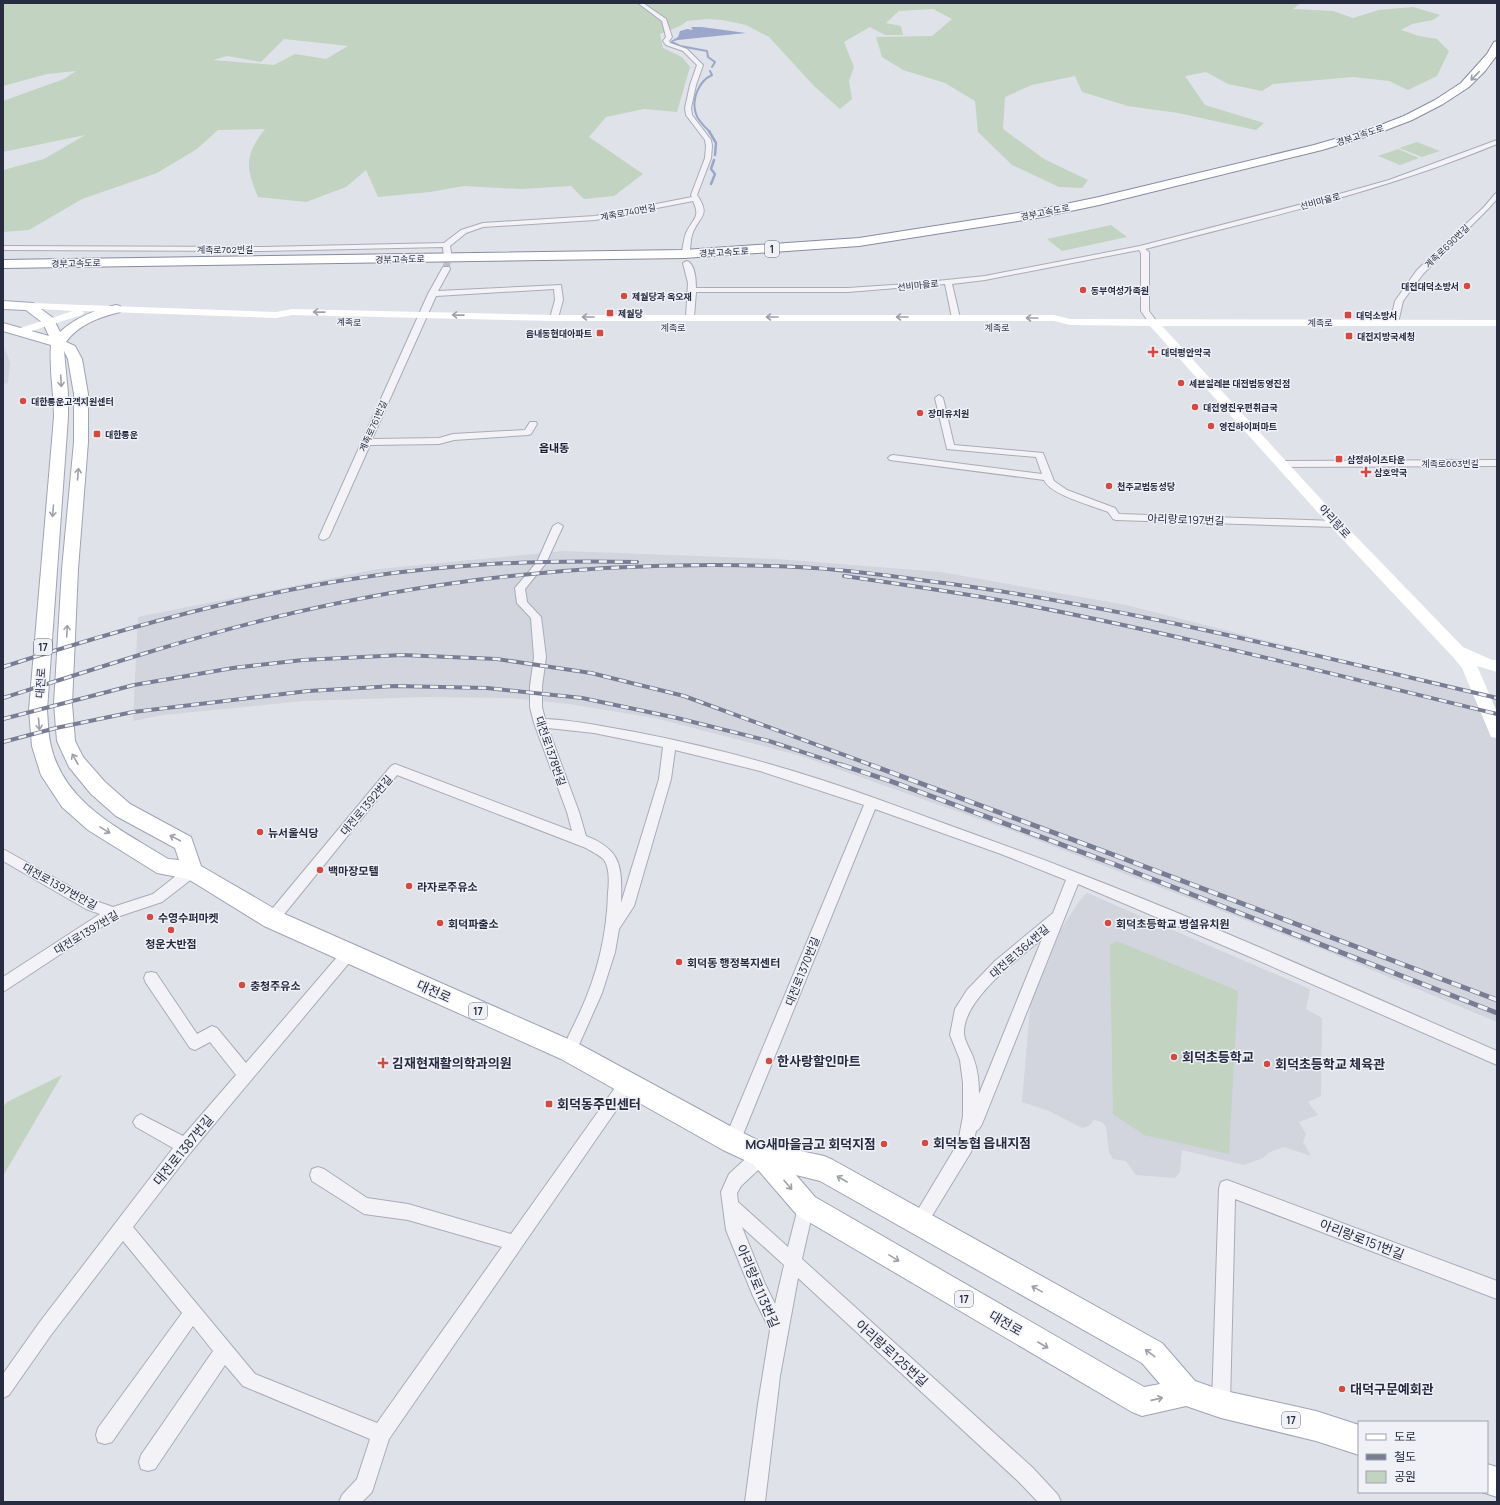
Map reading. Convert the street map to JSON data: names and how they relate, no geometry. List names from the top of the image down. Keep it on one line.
{"streets":{"highway":["경부고속도로","1"],"main road":["계족로","아리랑로","17","대전로"],"street":["선비마을로","계족로740번길","계족로690번길","계족로762번길","계족로761번길","계족로663번길","아리랑로197번길","대전로1378번길","대전로1392번길","대전로1397번안길","대전로1397번길","대전로1364번길","대전로1370번길","대전로1387번길","아리랑로151번길","아리랑로113번길","아리랑로125번길"]},"crossings":[["계족로740번길","계족로762번길"],["계족로690번길","계족로"],["계족로","계족로761번길"],["계족로","아리랑로"],["계족로","대전로"],["계족로663번길","아리랑로"],["아리랑로197번길","아리랑로"],["대전로","대전로1392번길"],["대전로","대전로1397번길"],["대전로","대전로1364번길"],["대전로","대전로1370번길"],["대전로","대전로1387번길"],["대전로","아리랑로151번길"],["대전로","아리랑로113번길"],["대전로1378번길","대전로1392번길"],["대전로1397번안길","대전로1397번길"],["아리랑로113번길","아리랑로125번길"]],"districts":["읍내동"],"places":{"other":["대전대덕소방서","동부여성가족원","제월당과 옥오재","세븐일레븐 대전법동영진점","대한통운고객지원센터","대전영진우편취급국","장미유치원","영진하이퍼마트","천주교법동성당","뉴서울식당","백마장모텔","라자로주유소","수영수퍼마켓","회덕파출소","회덕초등학교 병설유치원","청운大반점","회덕동 행정복지센터","충청주유소","회덕초등학교","한사랑할인마트","회덕초등학교 체육관","회덕농협 읍내지점","MG새마을금고 회덕지점","대덕구문예회관"],"transit":["제월당","대덕소방서","읍내동현대아파트","대전지방국세청","대한통운","삼정하이츠타운","회덕동주민센터"],"health":["대덕평안약국","삼호약국","김재현재활의학과의원"]},"legend":["도로","철도","공원"]}
